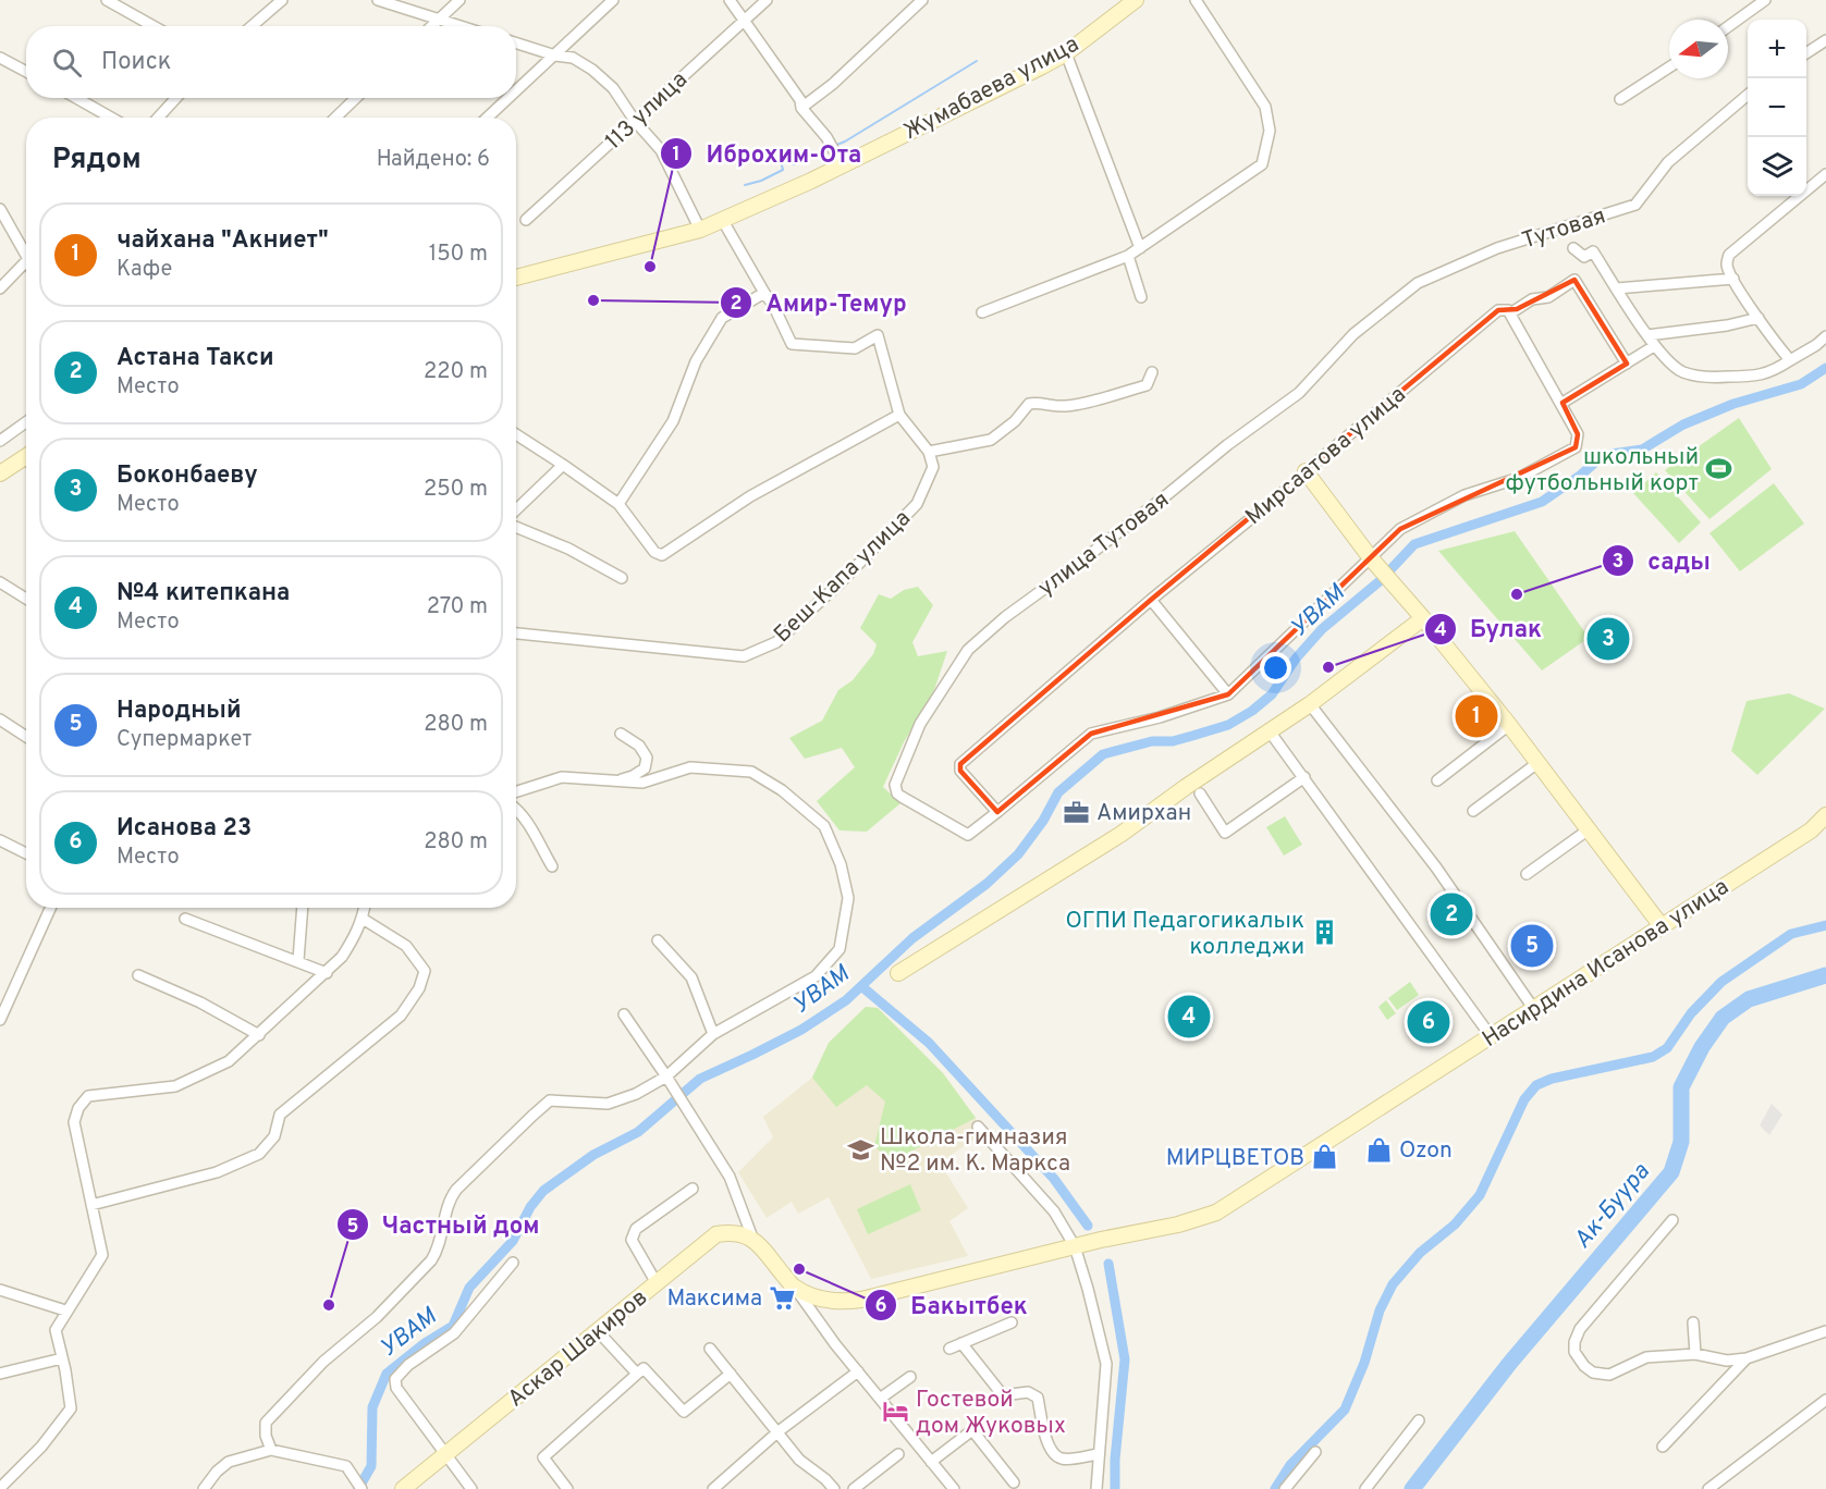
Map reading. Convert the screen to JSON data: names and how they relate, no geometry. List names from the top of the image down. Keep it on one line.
{"streets":{"street":["Жумабаева улица","113 улица","Тутовая","Мирсаатова улица","улица Тутовая","Беш-Капа улица","Насирдина Исанова улица","Аскар Шакиров"]},"crossings":[["Тутовая","улица Тутовая"],["Мирсаатова улица","улица Тутовая"]],"water":["УВАМ","Ак-Буура"],"places":{"other":["Иброхим-Ота","Амир-Темур","сады","Булак","Бакытбек","Частный дом"],"sports":["школьный футбольный корт"],"office":["Амирхан"],"building":["ОГПИ Педагогикалык колледжи"],"school or university":["Школа-гимназия №2 им. К. Маркса"],"shop":["Ozon","МИРЦВЕТОВ"],"supermarket":["Максима"],"hotel":["Гостевой дом Жуковых"]},"north":"left","page":{"map_buttons":["+","−"],"search":"Поиск","heading":["Рядом","Найдено: 6"],"list":[{"mark":"1","name":"чайхана \"Акниет\"","note":"Кафе","value":"150 m"},{"mark":"2","name":"Астана Такси","note":"Место","value":"220 m"},{"mark":"3","name":"Боконбаеву","note":"Место","value":"250 m"},{"mark":"4","name":"№4 китепкана","note":"Место","value":"270 m"},{"mark":"5","name":"Народный","note":"Супермаркет","value":"280 m"},{"mark":"6","name":"Исанова 23","note":"Место","value":"280 m"}],"pins":["3","1","2","5","4","6"]}}
